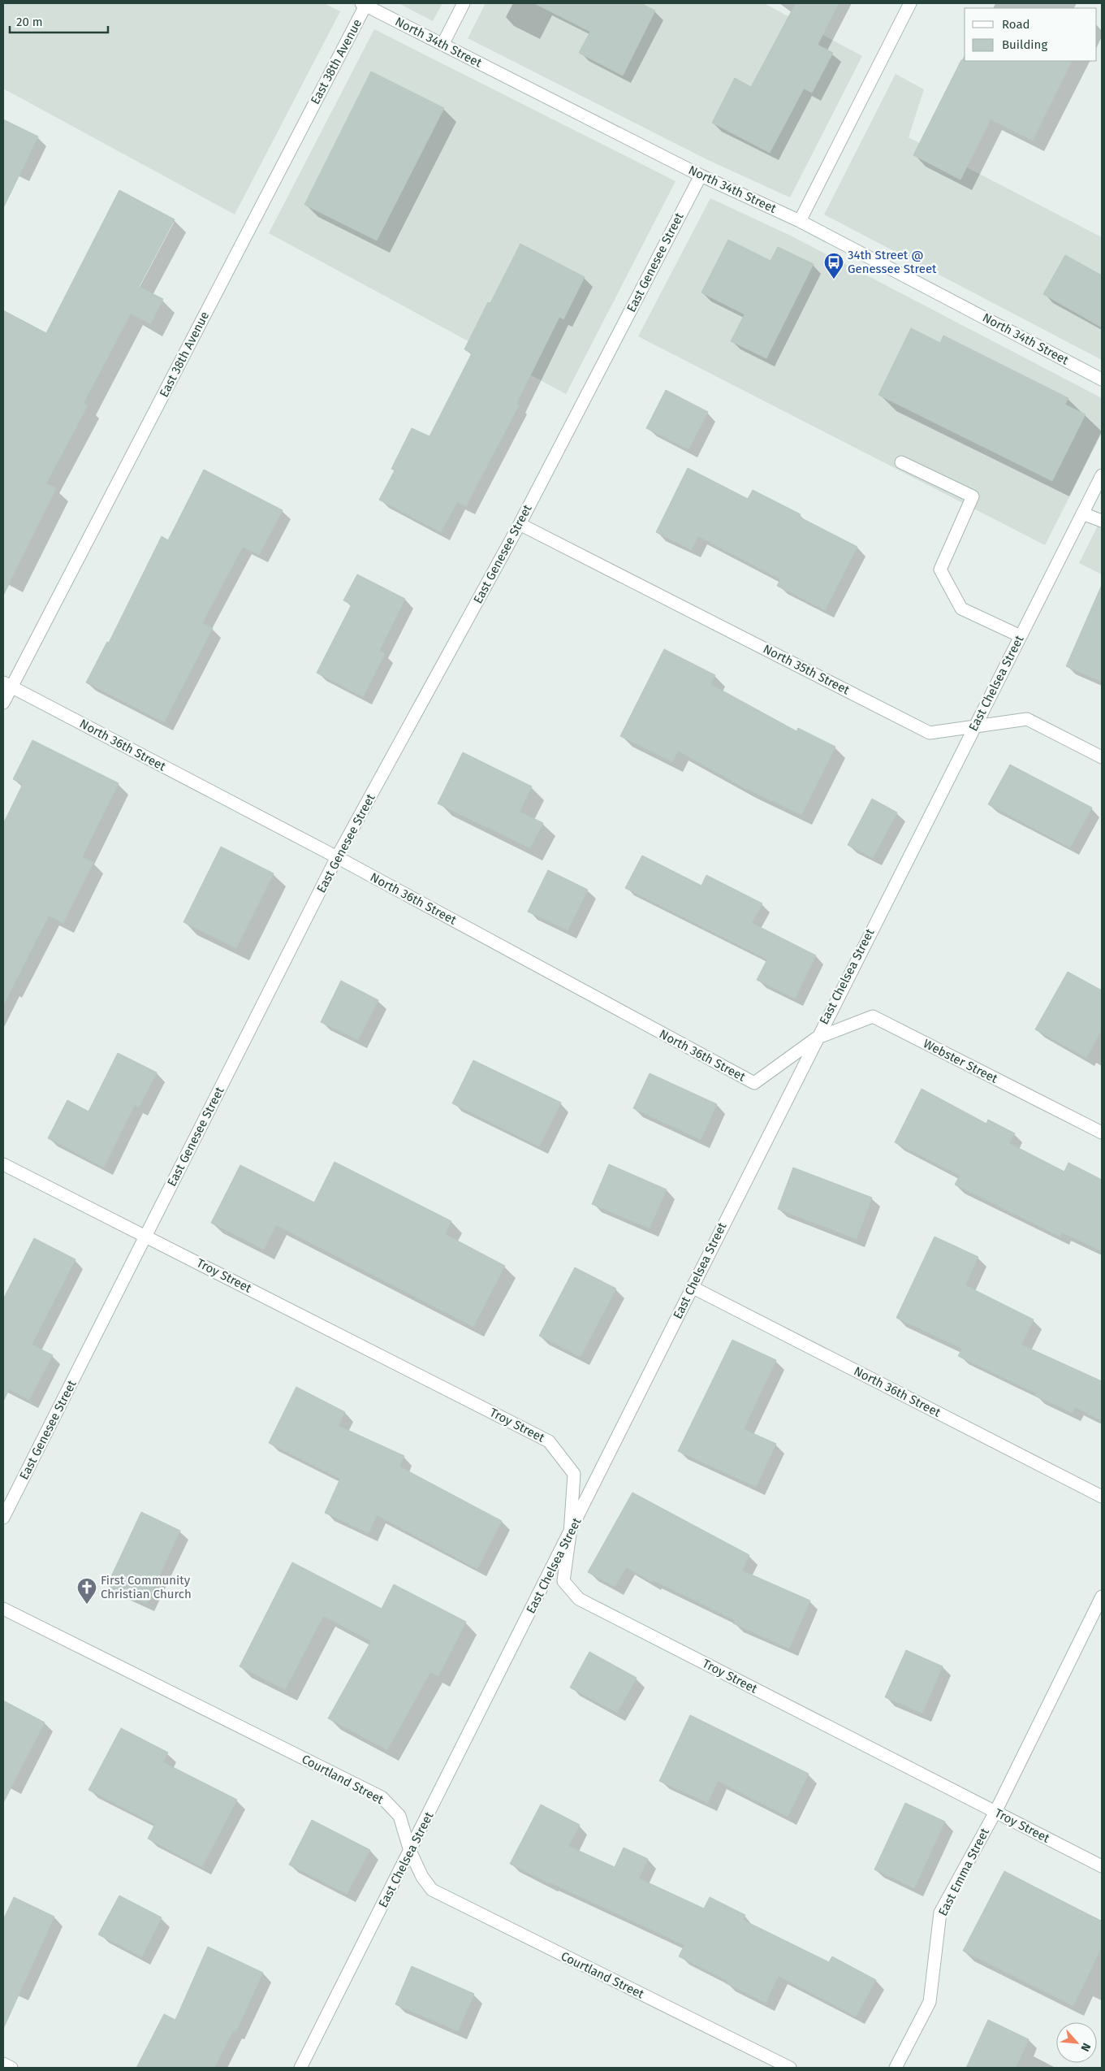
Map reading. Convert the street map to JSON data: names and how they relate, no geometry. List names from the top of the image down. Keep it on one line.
{"streets":{"street":["North 34th Street","East 38th Avenue","East Genesee Street","North 35th Street","East Chelsea Street","North 36th Street","Webster Street","Troy Street","Courtland Street","East Emma Street"]},"crossings":[["North 34th Street","East 38th Avenue"],["North 34th Street","East Genesee Street"],["East 38th Avenue","North 36th Street"],["East Genesee Street","North 35th Street"],["East Genesee Street","North 36th Street"],["East Genesee Street","Troy Street"],["North 35th Street","East Chelsea Street"],["East Chelsea Street","North 36th Street"],["East Chelsea Street","Webster Street"],["East Chelsea Street","Troy Street"],["East Chelsea Street","Courtland Street"],["North 36th Street","Webster Street"],["Troy Street","East Emma Street"]],"places":{"bus stop":["34th Street @ Genessee Street"],"church":["First Community Christian Church"]},"legend":["Road","Building"],"scale_bar":"20 m","north":"bottom right"}
